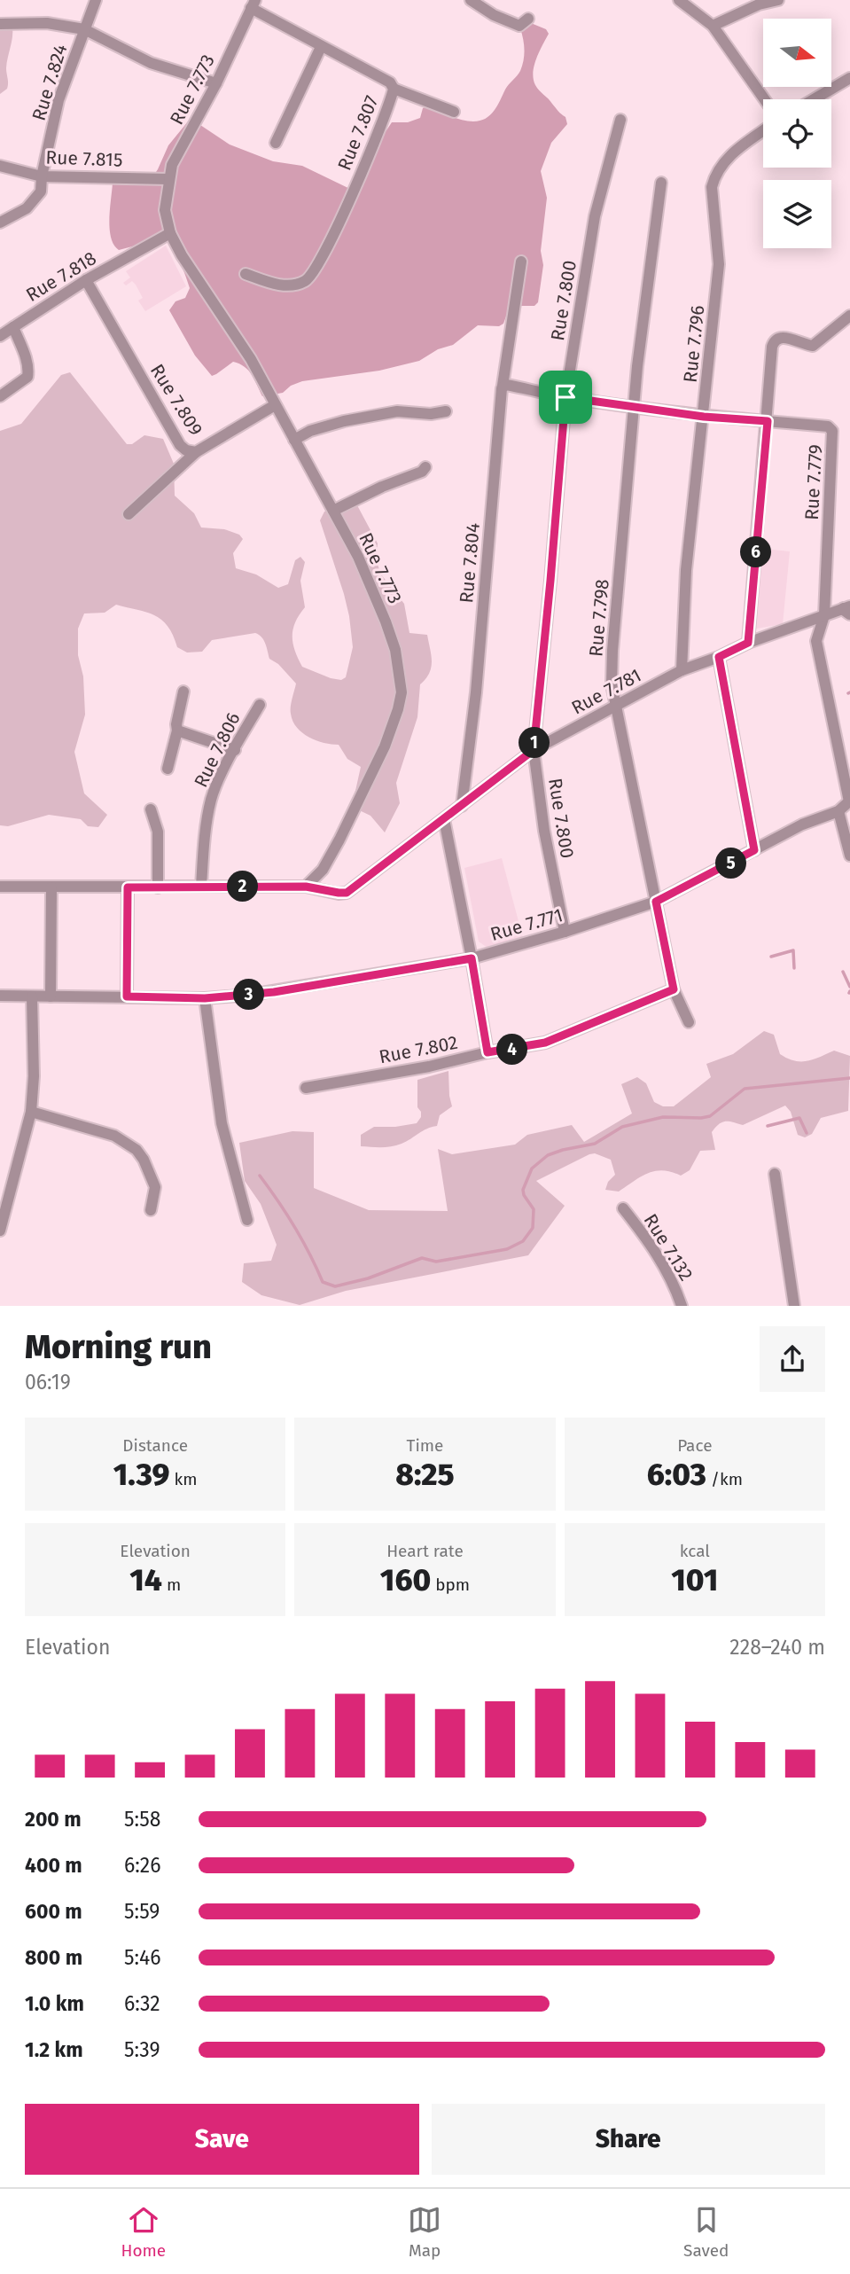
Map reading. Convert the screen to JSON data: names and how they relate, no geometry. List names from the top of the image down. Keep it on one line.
{"streets":{"street":["Rue 7.824","Rue 7.773","Rue 7.807","Rue 7.815","Rue 7.818","Rue 7.800","Rue 7.796","Rue 7.809","Rue 7.779","Rue 7.804","Rue 7.798","Rue 7.781","Rue 7.806","Rue 7.771","Rue 7.802","Rue 7.132"]},"crossings":[["Rue 7.824","Rue 7.815"],["Rue 7.773","Rue 7.807"],["Rue 7.773","Rue 7.815"],["Rue 7.773","Rue 7.818"],["Rue 7.773","Rue 7.809"],["Rue 7.773","Rue 7.781"],["Rue 7.818","Rue 7.809"],["Rue 7.800","Rue 7.779"],["Rue 7.800","Rue 7.781"],["Rue 7.800","Rue 7.771"],["Rue 7.796","Rue 7.779"],["Rue 7.796","Rue 7.781"],["Rue 7.779","Rue 7.798"],["Rue 7.779","Rue 7.781"],["Rue 7.779","Rue 7.771"],["Rue 7.804","Rue 7.781"],["Rue 7.798","Rue 7.781"],["Rue 7.798","Rue 7.771"],["Rue 7.781","Rue 7.802"],["Rue 7.771","Rue 7.802"]],"north":"right","page":{"pins":["6","1","5","2","3","4"],"heading":["Morning run","06:19"],"stats":[["Distance","1.39 km"],["Time","8:25"],["Pace","6:03 /km"],["Elevation","14 m"],["Heart rate","160 bpm"],["kcal","101"]],"chart":["Elevation","228–240 m"],"list":[{"name":"200 m","note":"5:58"},{"name":"400 m","note":"6:26"},{"name":"600 m","note":"5:59"},{"name":"800 m","note":"5:46"},{"name":"1.0 km","note":"6:32"},{"name":"1.2 km","note":"5:39"}],"buttons":["Save","Share"],"tabs":["Home","Map","Saved"]}}
